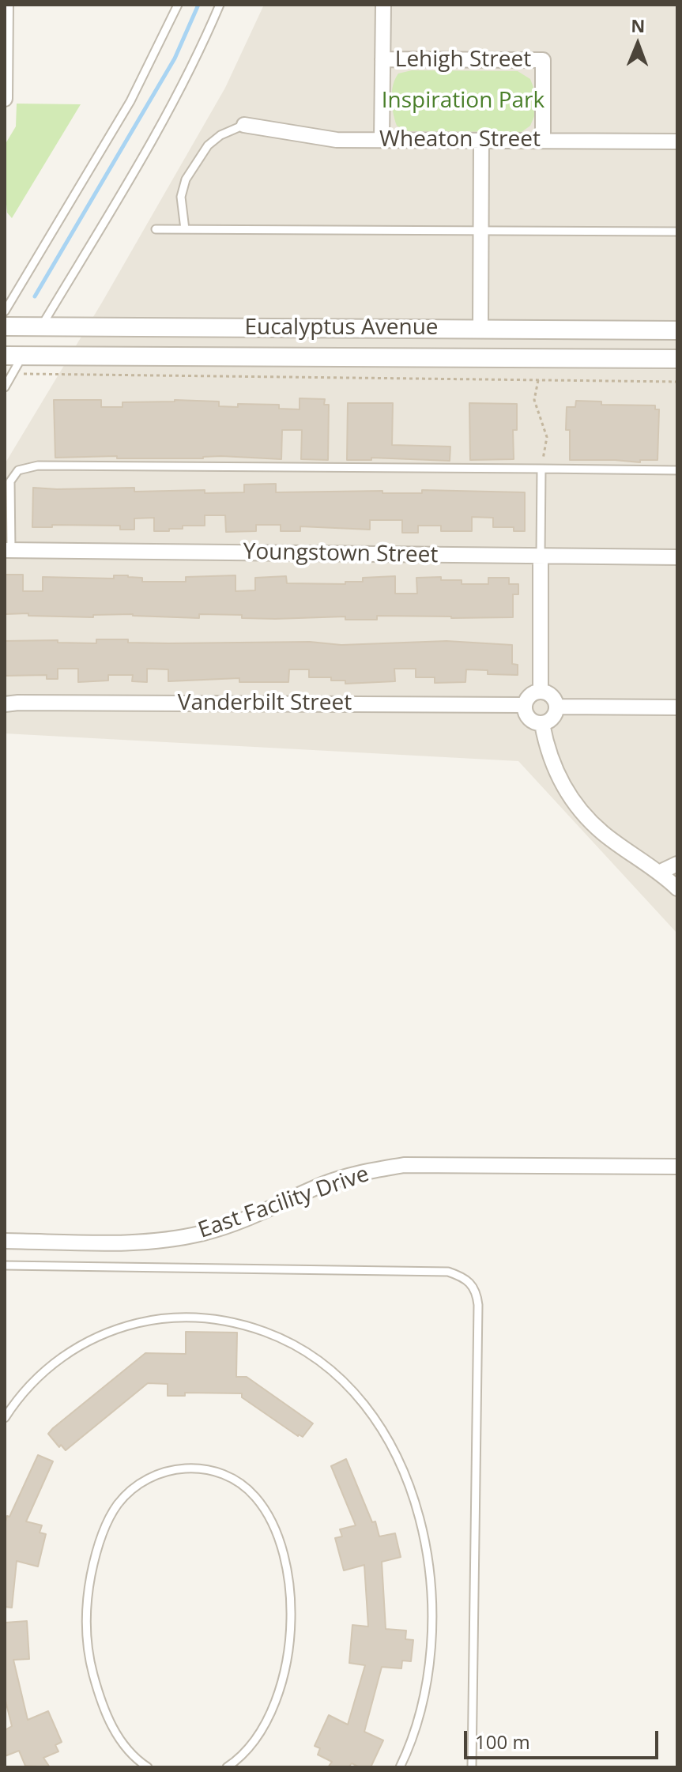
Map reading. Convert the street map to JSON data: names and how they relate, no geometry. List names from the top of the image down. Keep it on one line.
{"streets":{"street":["Lehigh Street","Wheaton Street","Eucalyptus Avenue","Youngstown Street","Vanderbilt Street","East Facility Drive"]},"crossings":[["Lehigh Street","Wheaton Street"]],"parks":["Inspiration Park"],"scale_bar":"100 m","north":"top"}
